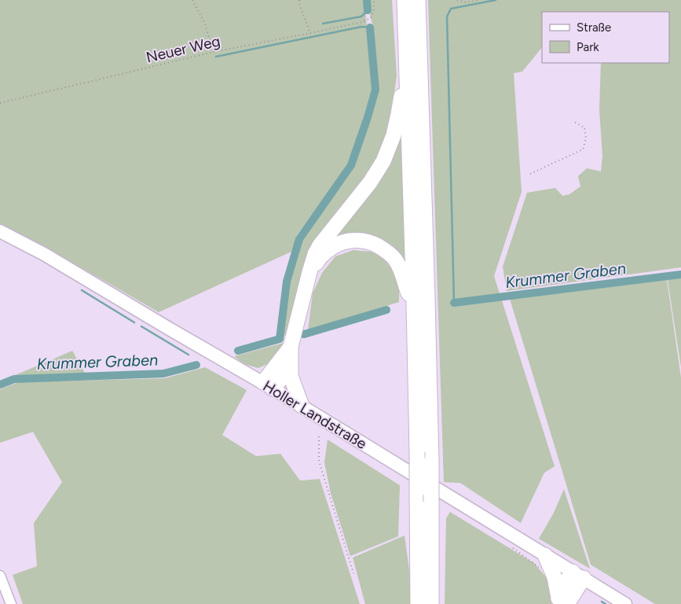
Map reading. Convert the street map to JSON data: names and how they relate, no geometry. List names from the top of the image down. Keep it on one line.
{"streets":{"main road":["Holler Landstraße"],"path":["Neuer Weg"]},"water":["Krummer Graben"],"legend":["Straße","Park"]}
